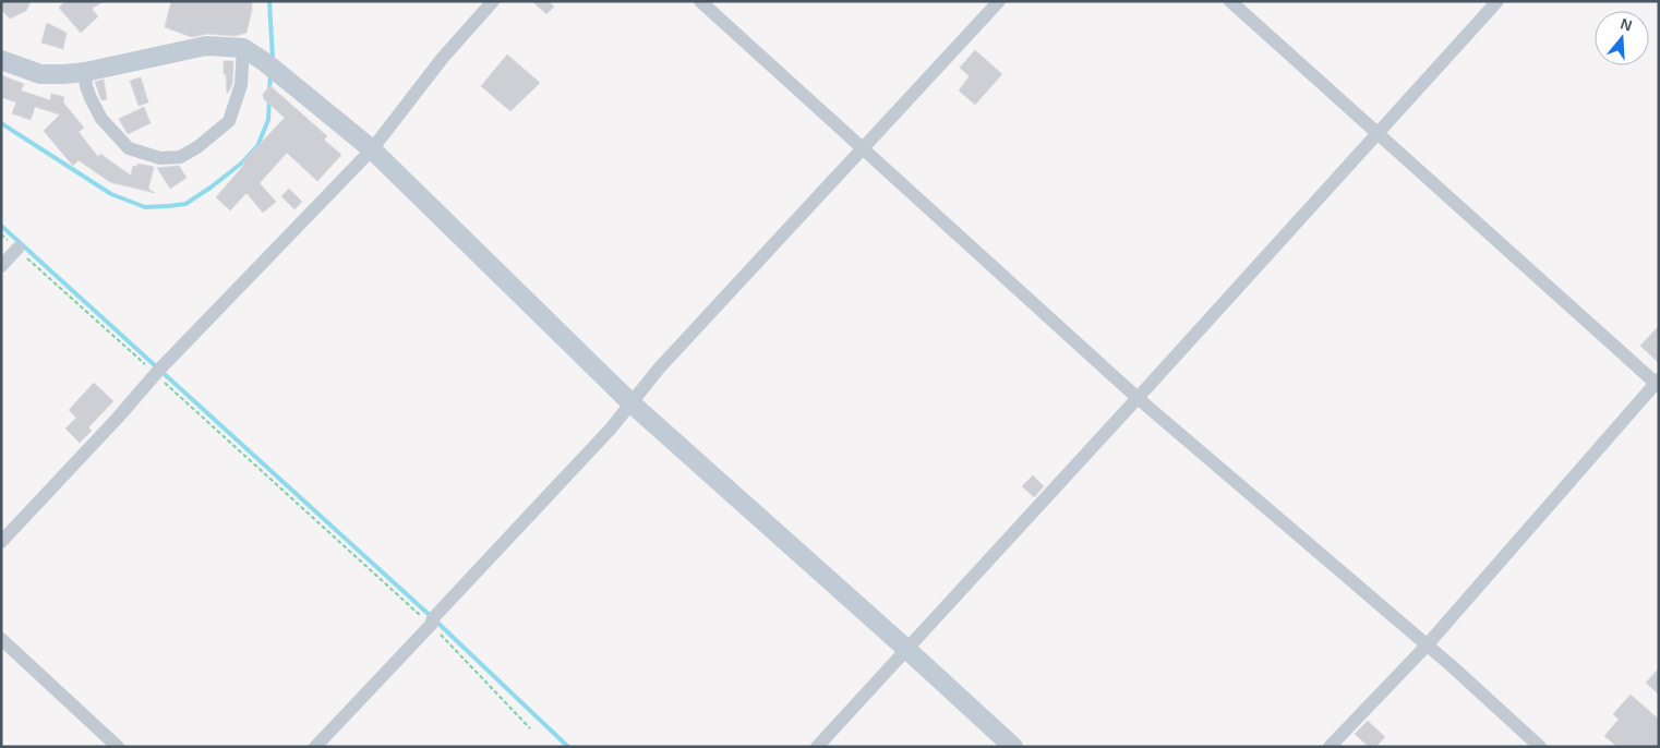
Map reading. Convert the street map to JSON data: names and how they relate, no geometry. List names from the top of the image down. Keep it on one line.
{"north":"top"}
